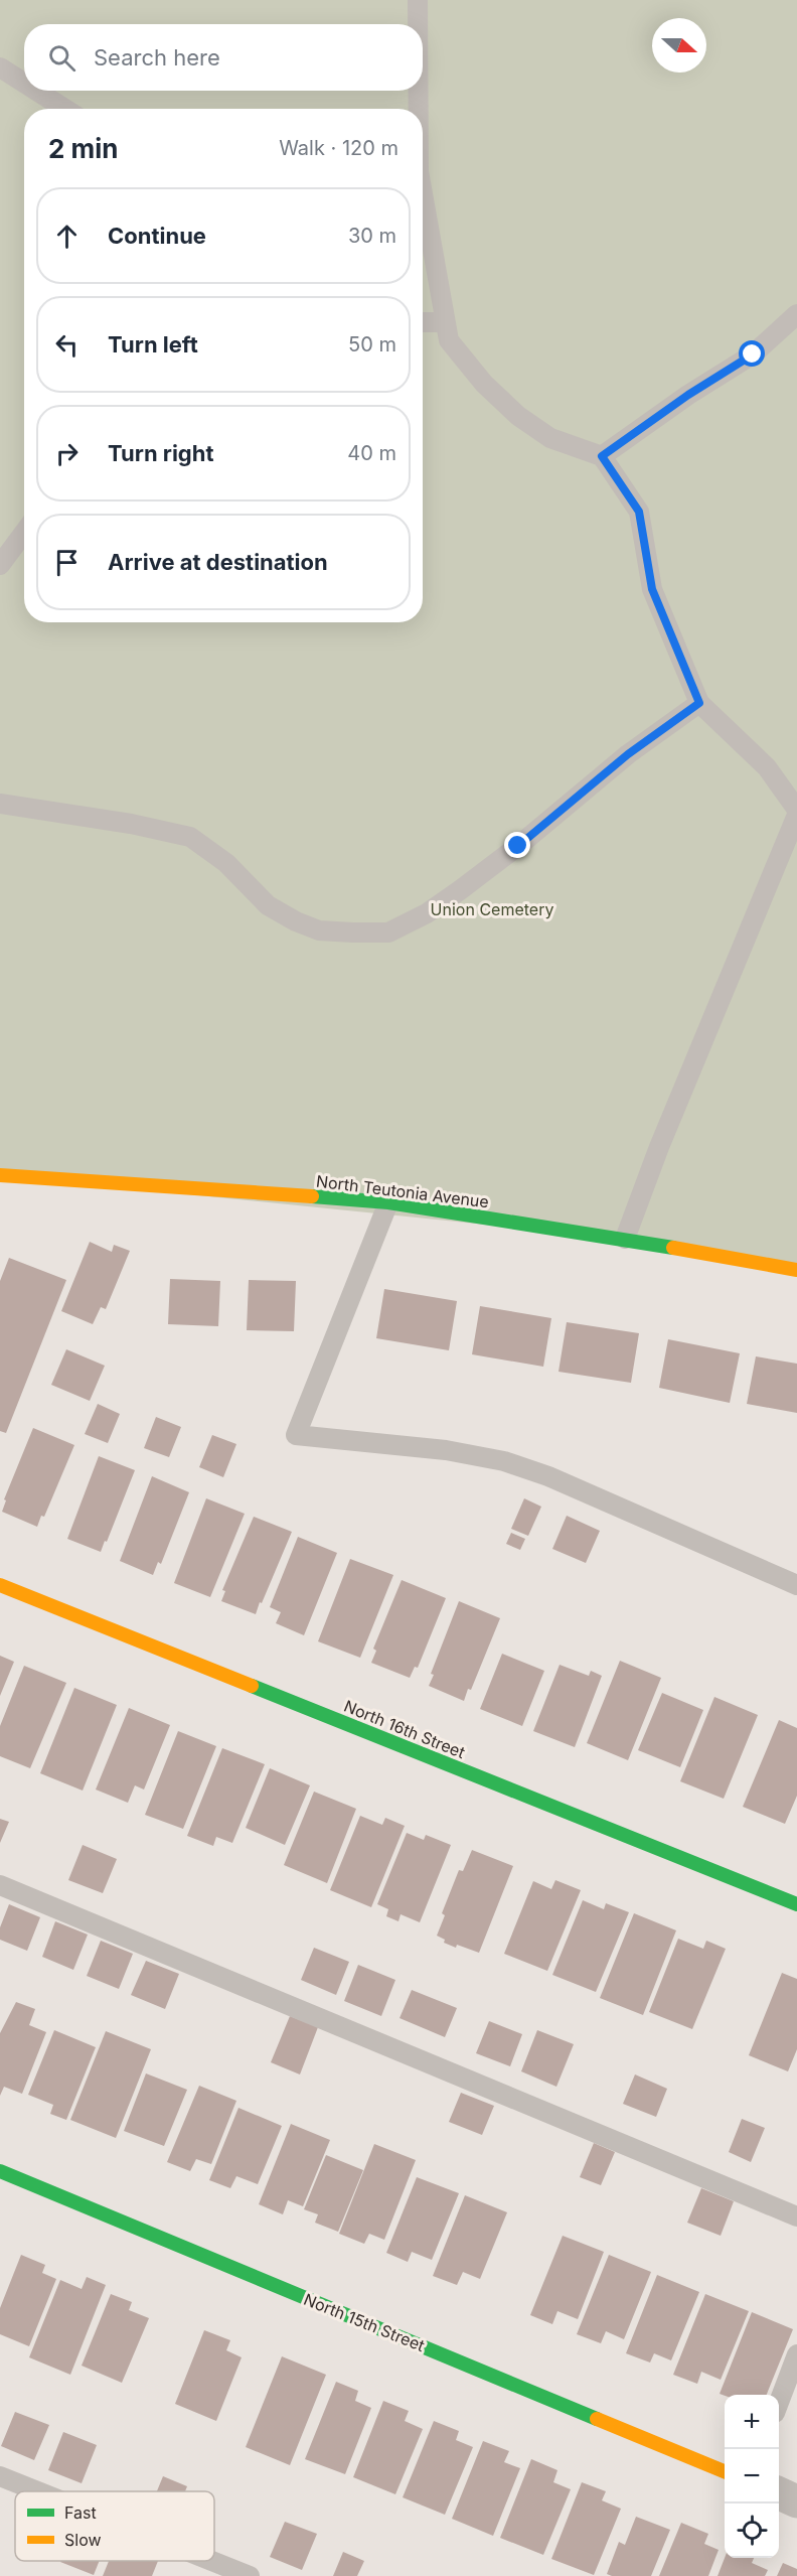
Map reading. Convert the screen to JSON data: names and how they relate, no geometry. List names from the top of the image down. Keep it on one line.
{"streets":{"street":["North Teutonia Avenue","North 16th Street","North 15th Street"]},"parks":["Union Cemetery"],"legend":["Fast","Slow"],"north":"right","page":{"search":"Search here","heading":["2 min","Walk · 120 m"],"list":[["Continue","30 m"],["Turn left","50 m"],["Turn right","40 m"],"Arrive at destination"],"map_buttons":["+","−"]}}
